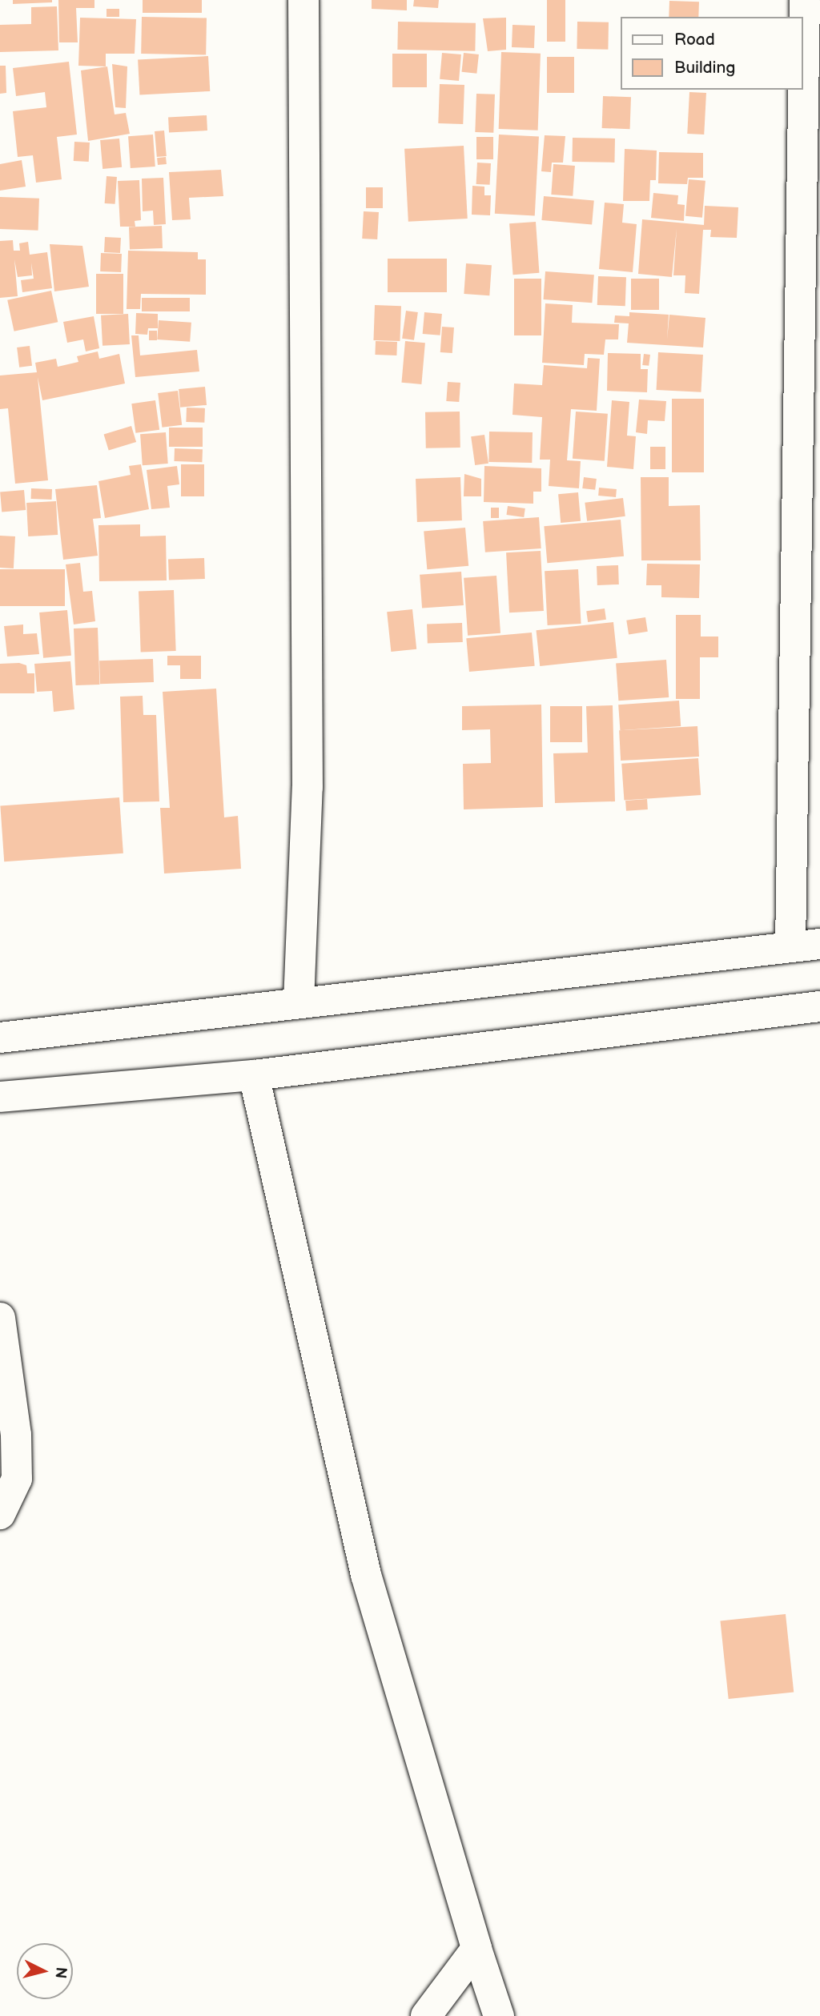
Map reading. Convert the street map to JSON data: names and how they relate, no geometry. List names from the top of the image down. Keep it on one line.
{"legend":["Road","Building"],"north":"right"}
